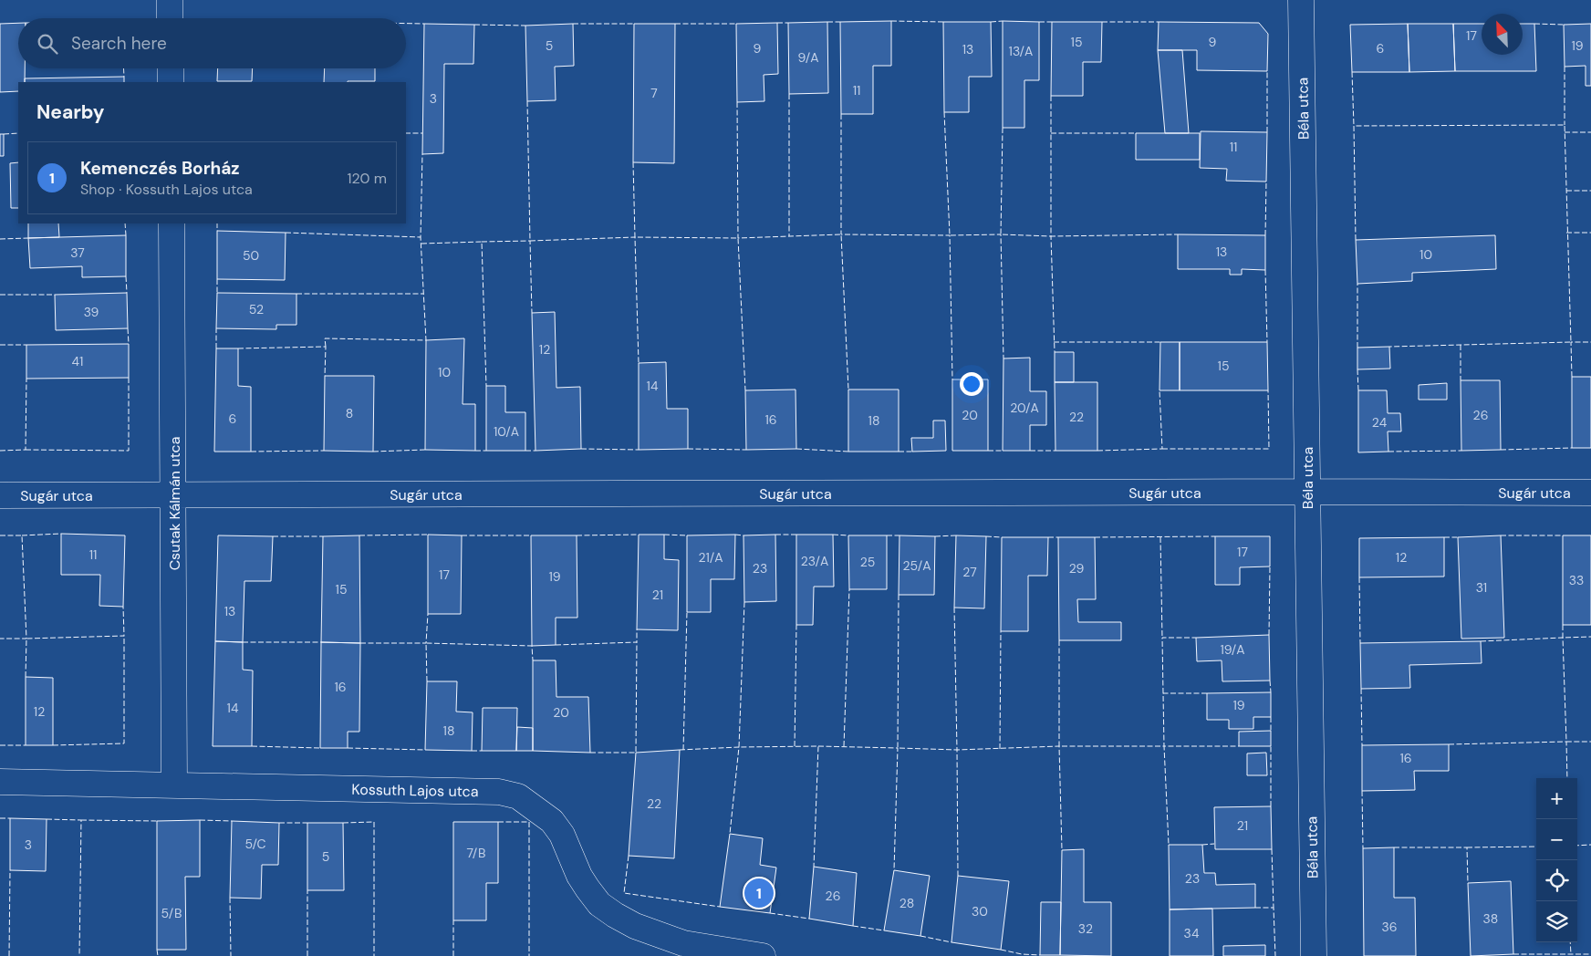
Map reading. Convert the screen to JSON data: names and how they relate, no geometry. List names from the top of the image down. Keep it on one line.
{"streets":{"street":["Béla utca","Sugár utca","Csutak Kálmán utca","Kossuth Lajos utca"]},"crossings":[["Béla utca","Sugár utca"],["Sugár utca","Csutak Kálmán utca"],["Csutak Kálmán utca","Kossuth Lajos utca"]],"house_numbers":["17","15","9","5","19","9","6","13","13/A","9/A","11","7","3","11","13","37","10","50","52","39","12","41","15","10","14","20/A","8","20","26","22","6","16","18","24","10/A","17","11","21/A","12","23/A","25","25/A","23","29","27","17","19","33","31","15","21","13","19/A","16","19","14","12","20","18","16","22","21","5/C","3","7/B","5","23","26","28","30","5/B","38","36","32","34"],"north":"top left","page":{"search":"Search here","heading":"Nearby","list":[{"mark":"1","name":"Kemenczés Borház","note":"Shop · Kossuth Lajos utca","value":"120 m"}],"map_buttons":["+","−"],"pins":"1"}}
